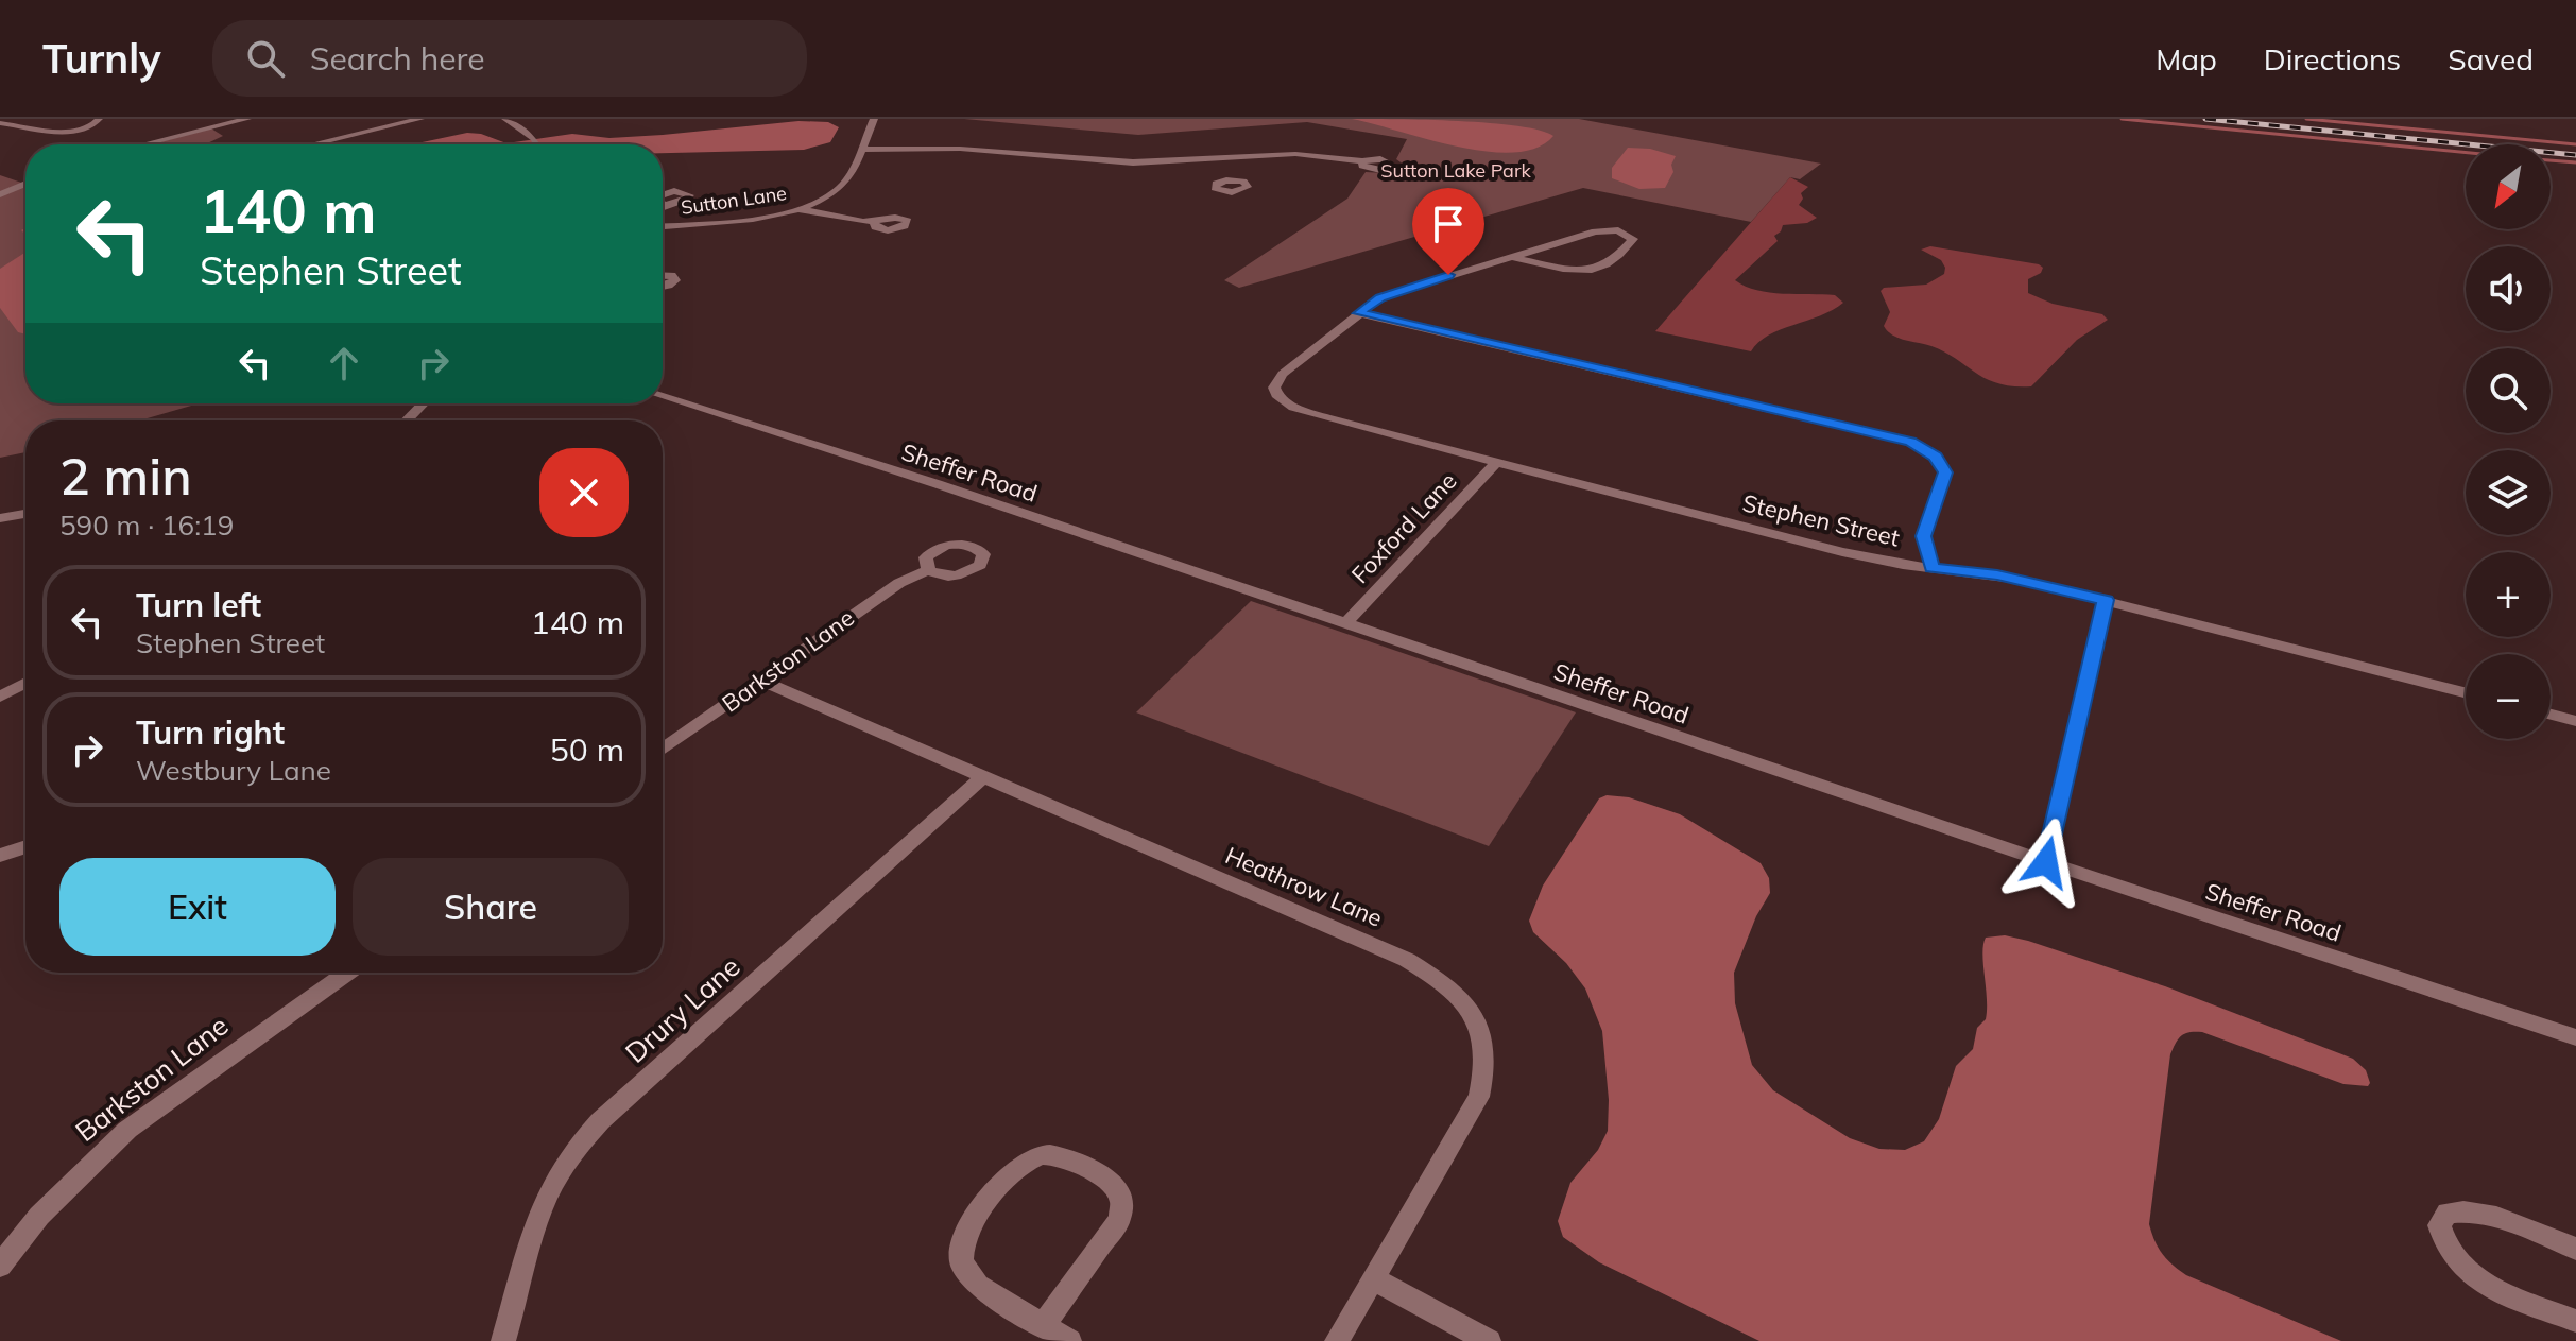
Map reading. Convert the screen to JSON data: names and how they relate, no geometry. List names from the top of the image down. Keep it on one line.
{"streets":{"street":["Sutton Lane","Sheffer Road","Stephen Street","Foxford Lane","Barkston Lane","Heathrow Lane","Drury Lane"]},"crossings":[["Sheffer Road","Foxford Lane"],["Stephen Street","Foxford Lane"],["Barkston Lane","Heathrow Lane"],["Heathrow Lane","Drury Lane"]],"parks":["Sutton Lake Park"],"north":"bottom left","page":{"header":"Turnly","search":"Search here","nav":["Map","Directions","Saved"],"map_buttons":["+","−"],"turn":["140 m","Stephen Street"],"heading":["2 min","590 m · 16:19"],"list":[{"name":"Turn left","note":"Stephen Street","value":"140 m"},{"name":"Turn right","note":"Westbury Lane","value":"50 m"}],"buttons":["Exit","Share"]}}
